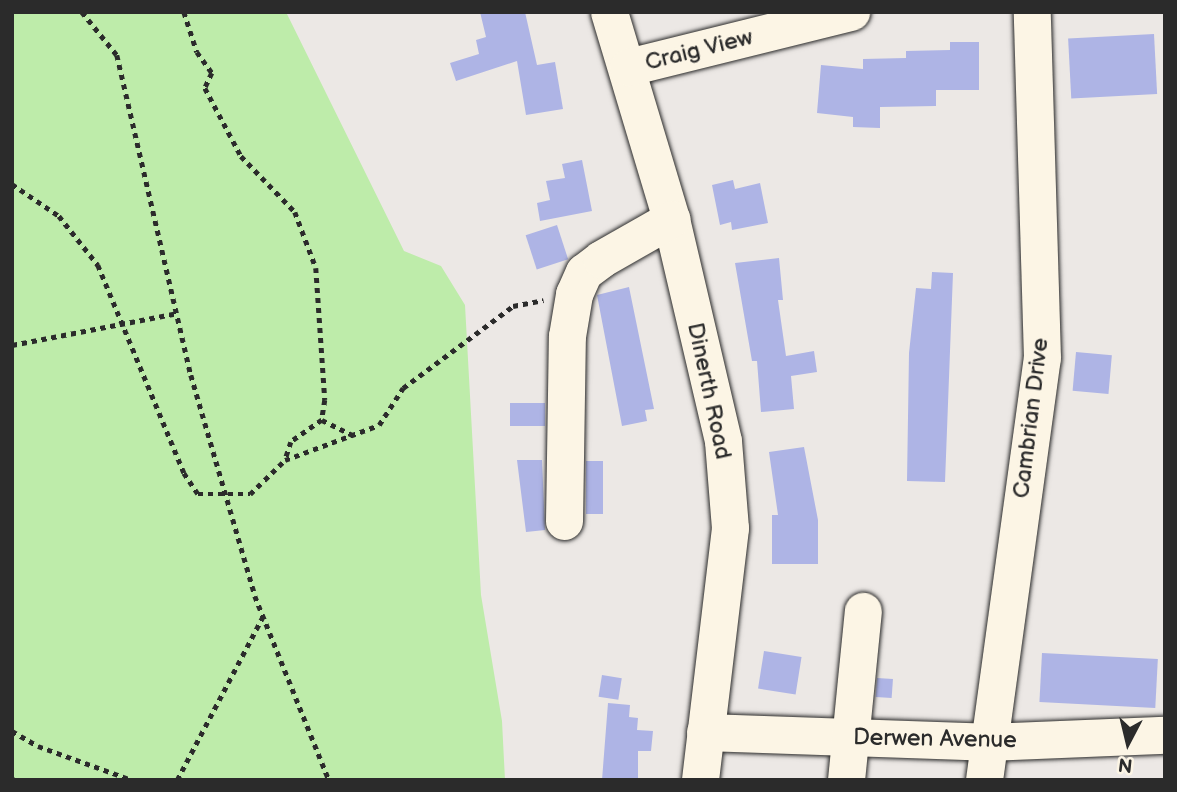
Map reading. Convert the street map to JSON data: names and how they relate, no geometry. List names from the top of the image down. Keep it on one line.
{"streets":{"street":["Craig View","Dinerth Road","Cambrian Drive","Derwen Avenue"]},"crossings":[["Craig View","Dinerth Road"],["Dinerth Road","Derwen Avenue"],["Cambrian Drive","Derwen Avenue"]],"north":"bottom"}
